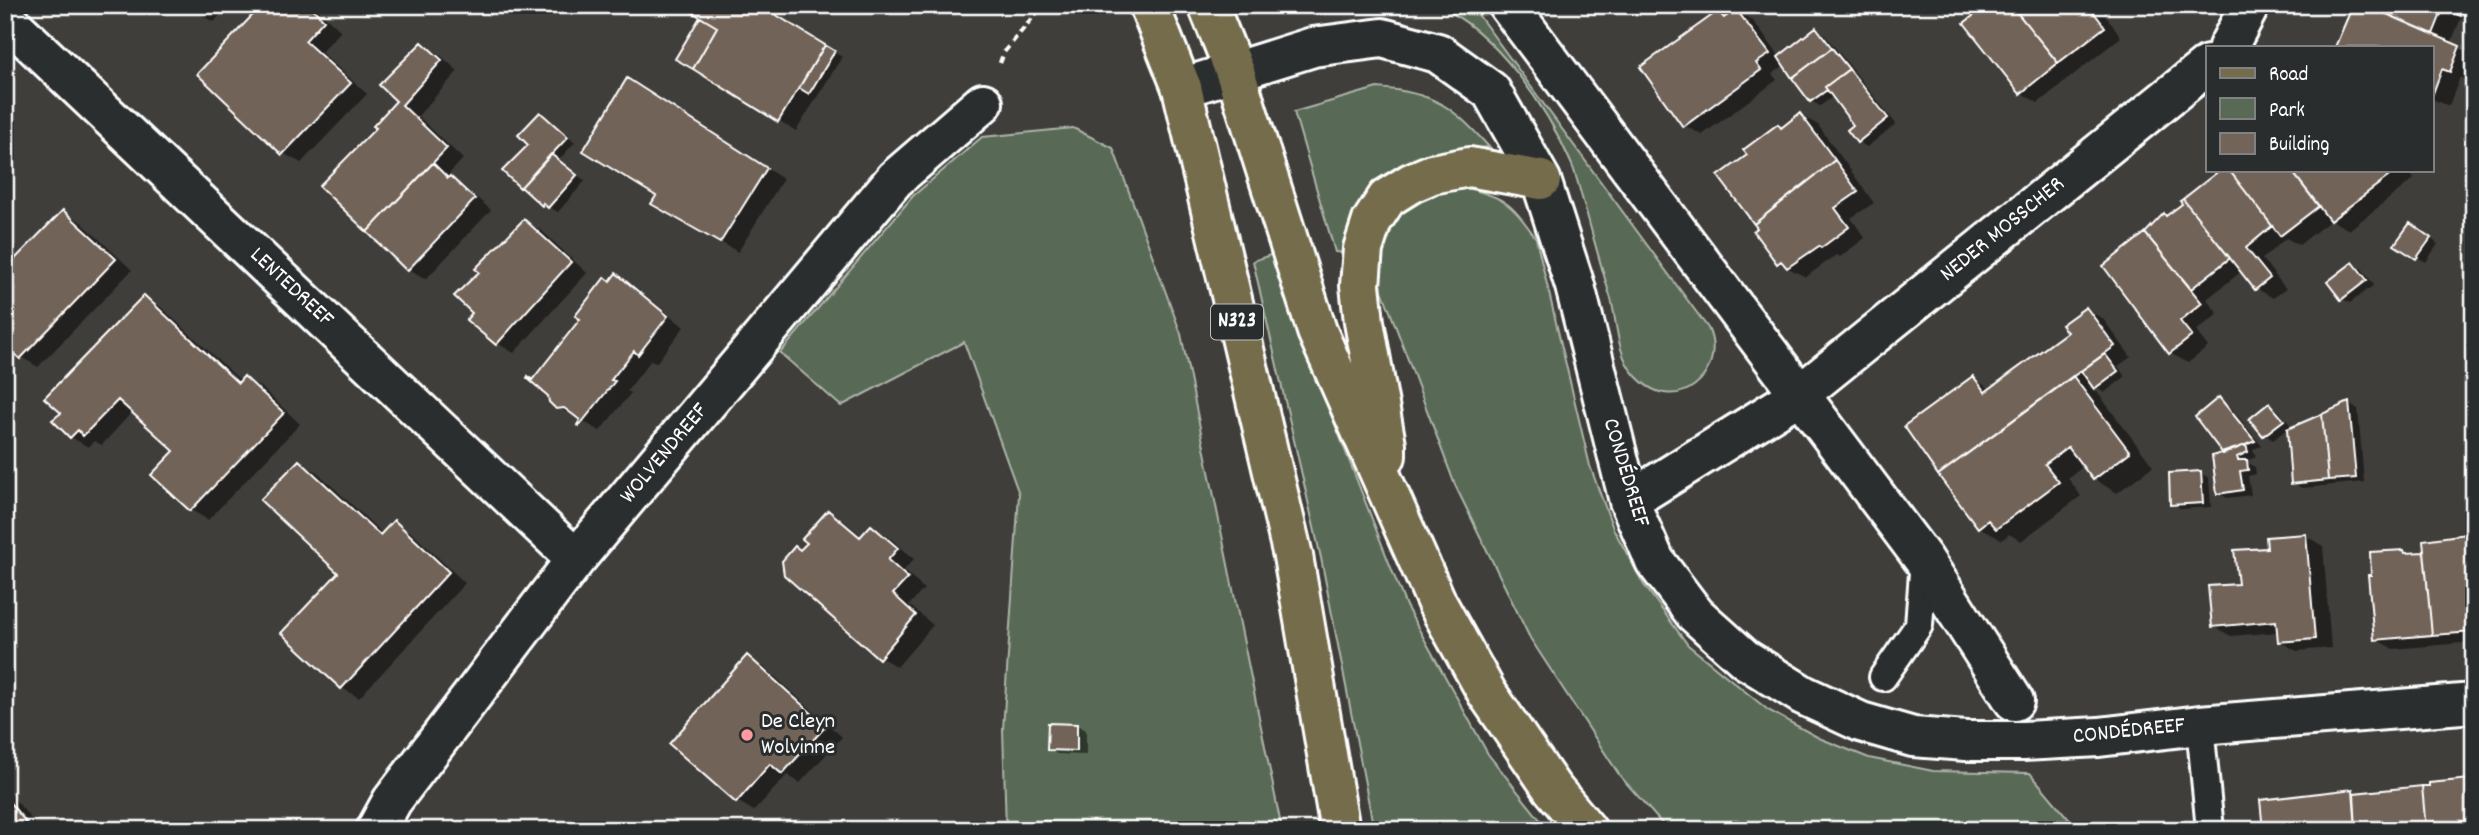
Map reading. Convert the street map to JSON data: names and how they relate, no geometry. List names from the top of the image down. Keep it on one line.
{"streets":{"main road":["N323"],"street":["NEDER MOSSCHER","LENTEDREEF","WOLVENDREEF","CONDÉDREEF"]},"crossings":[["NEDER MOSSCHER","CONDÉDREEF"],["LENTEDREEF","WOLVENDREEF"],["N323","CONDÉDREEF"]],"places":["De Cleyn Wolvinne"],"legend":["Road","Park","Building"]}
